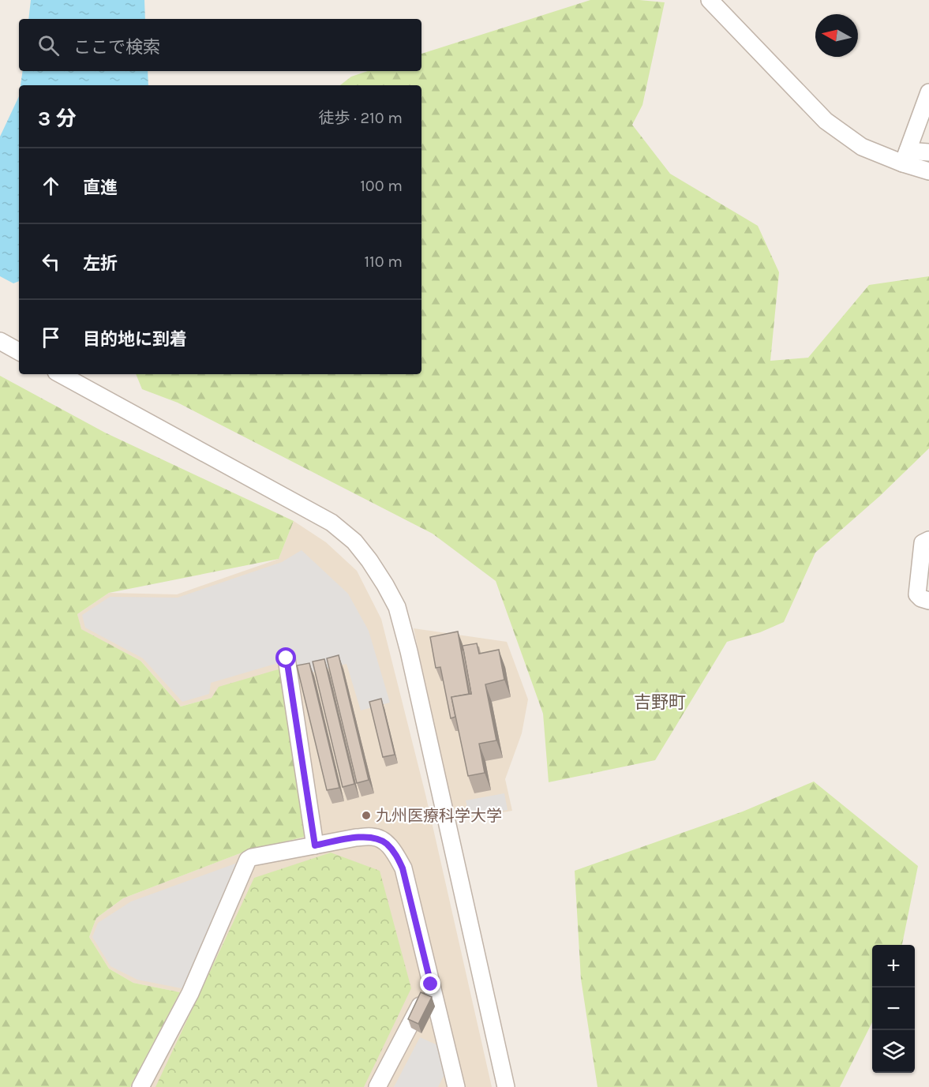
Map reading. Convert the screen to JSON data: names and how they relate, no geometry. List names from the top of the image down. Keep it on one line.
{"districts":["吉野町"],"places":["九州医療科学大学"],"north":"left","page":{"search":"ここで検索","heading":["3 分","徒歩 · 210 m"],"list":[["直進","100 m"],["左折","110 m"],"目的地に到着"],"map_buttons":["+","−"]}}
